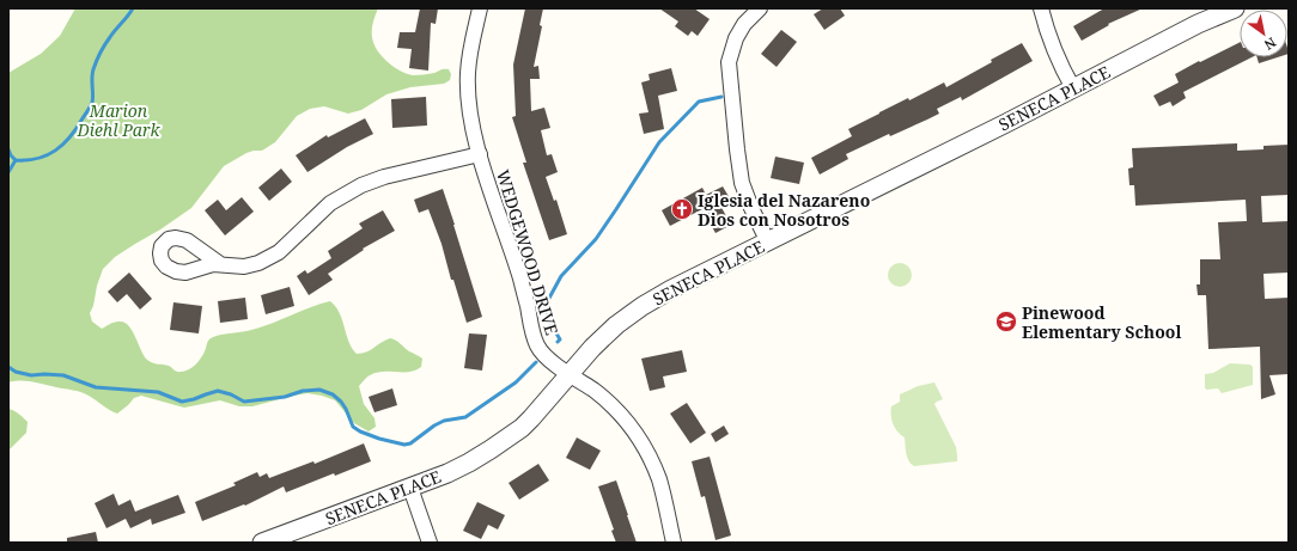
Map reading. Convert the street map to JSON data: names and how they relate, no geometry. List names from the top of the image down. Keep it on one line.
{"streets":{"street":["SENECA PLACE","WEDGEWOOD DRIVE"]},"crossings":[["SENECA PLACE","WEDGEWOOD DRIVE"]],"parks":["Marion Diehl Park"],"places":{"church":["Iglesia del Nazareno Dios con Nosotros"],"school or university":["Pinewood Elementary School"]},"north":"bottom right"}
